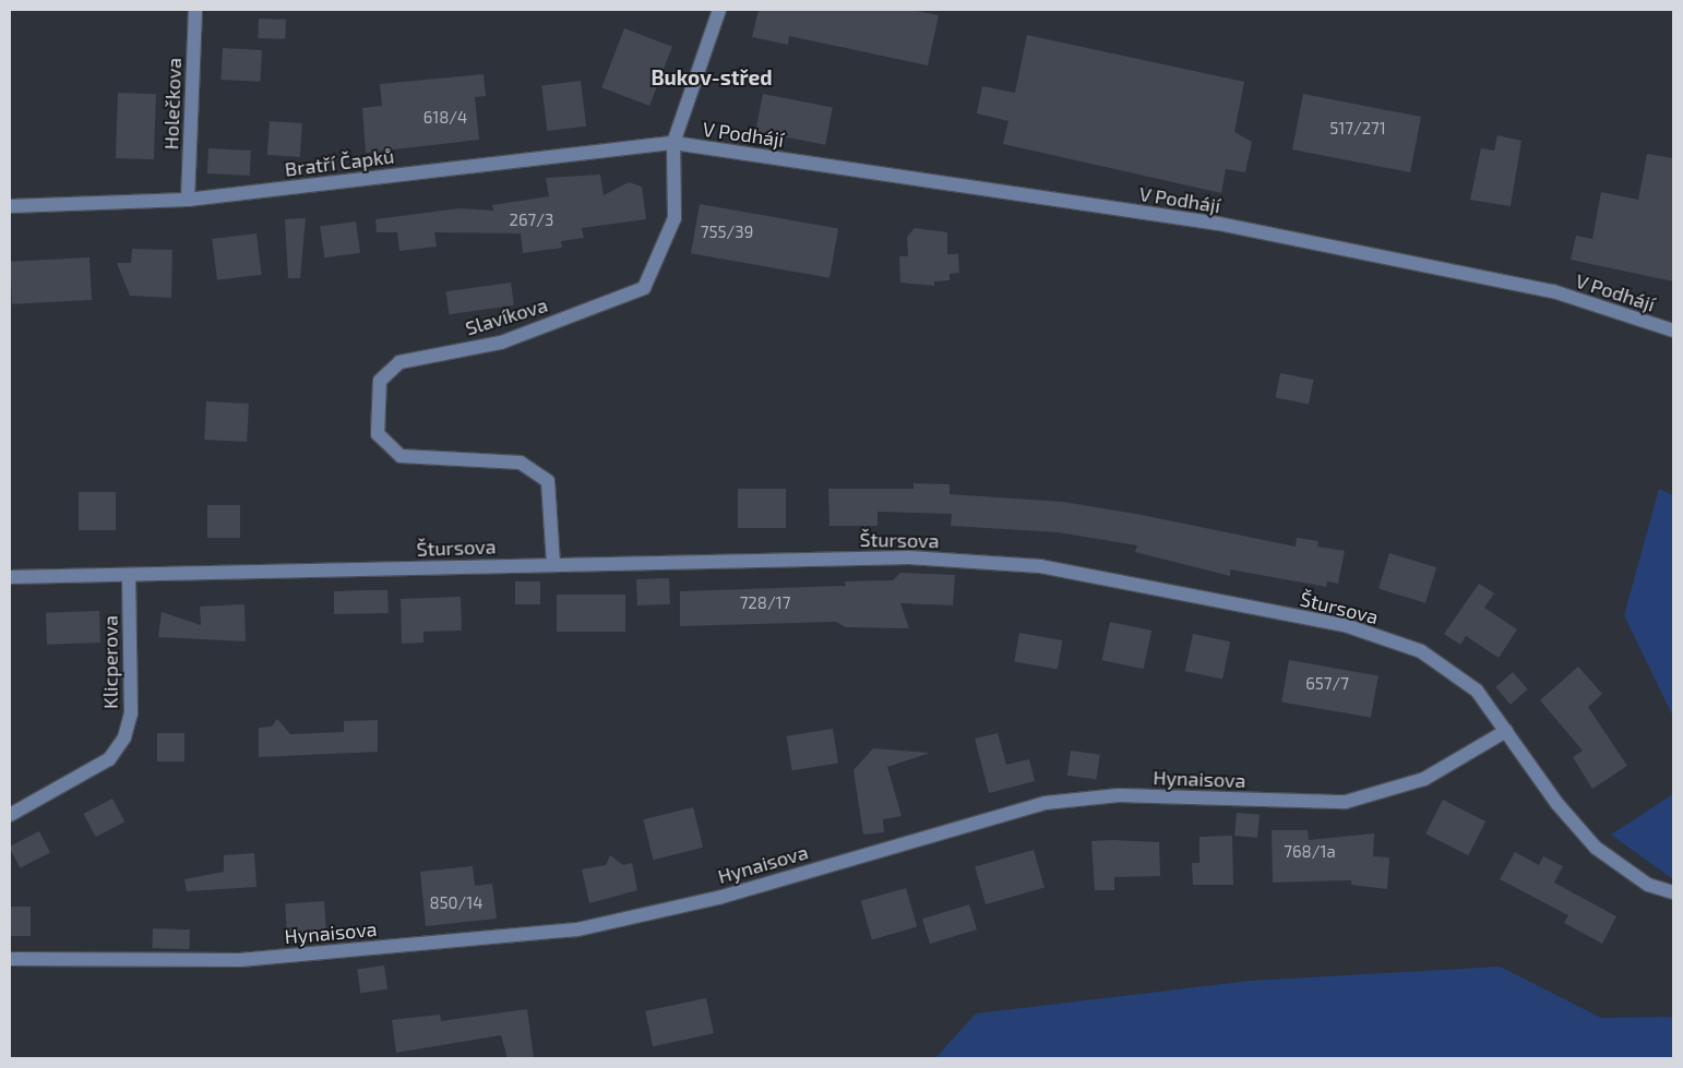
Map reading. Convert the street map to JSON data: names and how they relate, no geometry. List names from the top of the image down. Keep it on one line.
{"streets":{"street":["Holečkova","V Podhájí","Bratří Čapků","Slavíkova","Štursova","Klicperova","Hynaisova"]},"crossings":[["Holečkova","Bratří Čapků"],["V Podhájí","Bratří Čapků"],["V Podhájí","Slavíkova"],["Bratří Čapků","Slavíkova"],["Slavíkova","Štursova"],["Štursova","Klicperova"],["Štursova","Hynaisova"]],"districts":["Bukov-střed"],"house_numbers":["618/4","517/271","267/3","755/39","728/17","657/7","768/1a","850/14"]}
